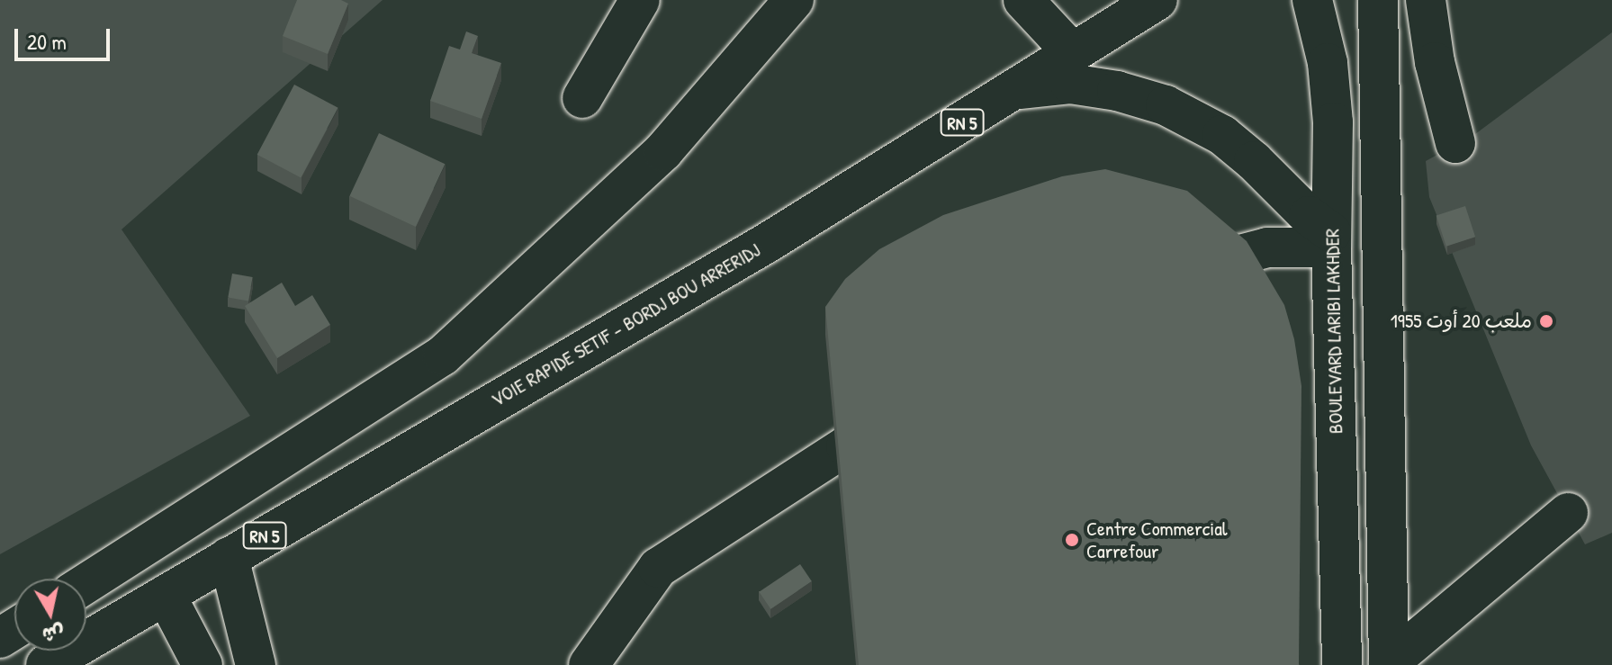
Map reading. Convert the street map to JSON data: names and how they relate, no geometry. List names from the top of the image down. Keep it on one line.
{"streets":{"main road":["RN 5","VOIE RAPIDE SETIF - BORDJ BOU ARRERIDJ","BOULEVARD LARIBI LAKHDER"]},"crossings":[["RN 5","VOIE RAPIDE SETIF - BORDJ BOU ARRERIDJ"]],"places":["ملعب 20 أوت 1955","Centre Commercial Carrefour"],"scale_bar":"20 m","north":"bottom"}
